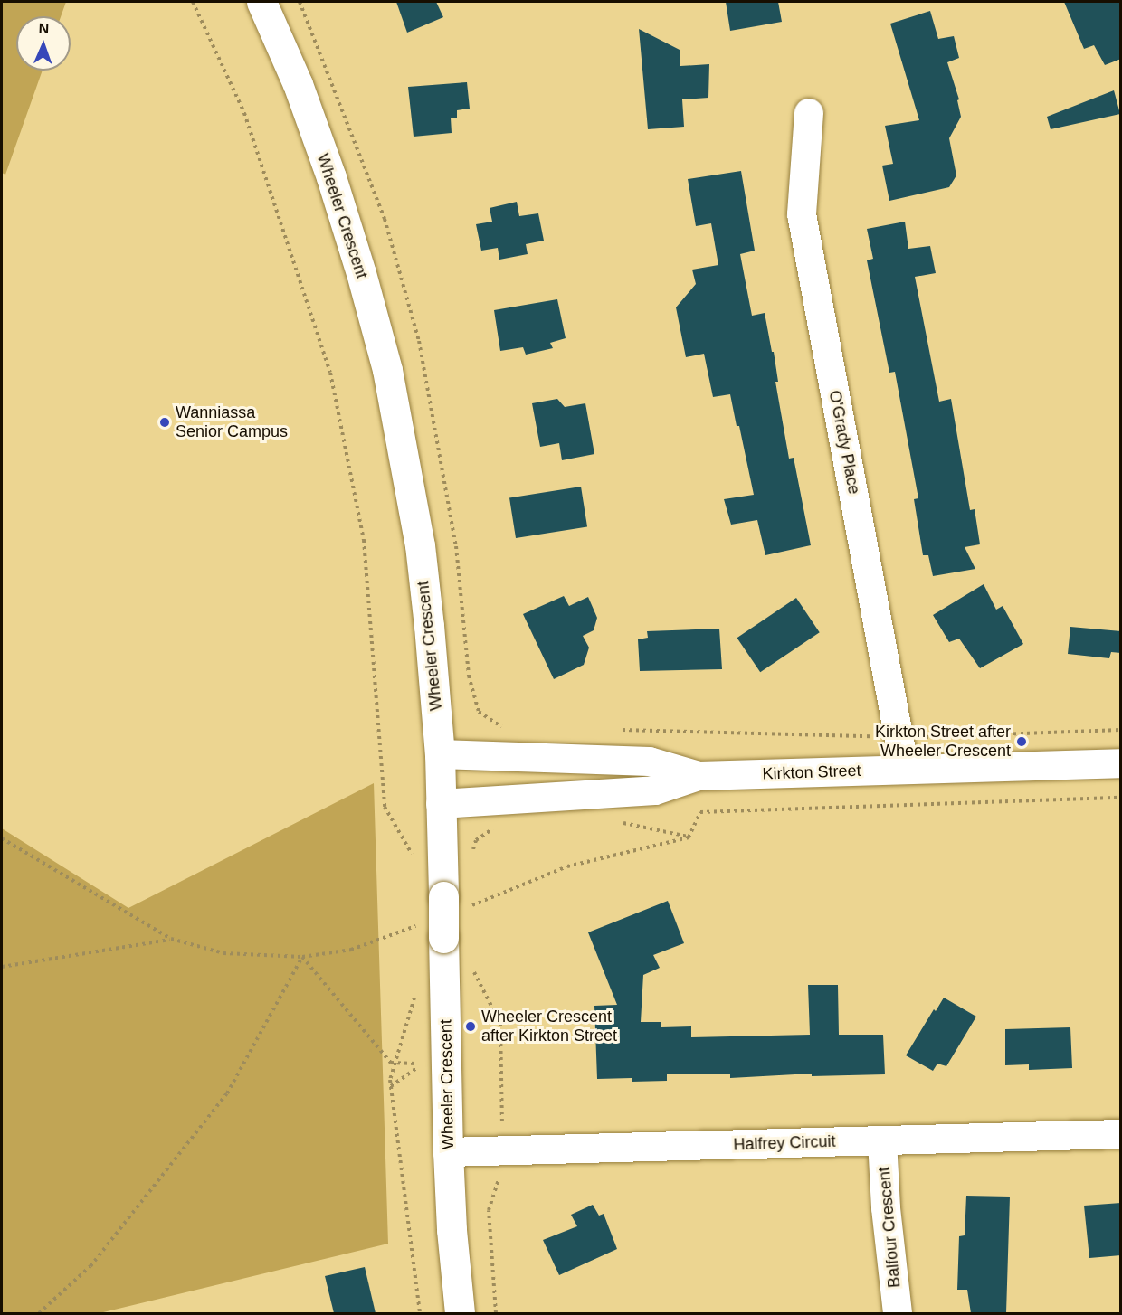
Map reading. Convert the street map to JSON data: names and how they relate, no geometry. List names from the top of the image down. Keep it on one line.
{"streets":{"street":["Wheeler Crescent","O'Grady Place","Kirkton Street","Halfrey Circuit","Balfour Crescent"]},"crossings":[["Wheeler Crescent","Kirkton Street"],["Wheeler Crescent","Halfrey Circuit"],["O'Grady Place","Kirkton Street"],["Halfrey Circuit","Balfour Crescent"]],"places":["Wanniassa Senior Campus","Kirkton Street after Wheeler Crescent","Wheeler Crescent after Kirkton Street"],"north":"top"}
